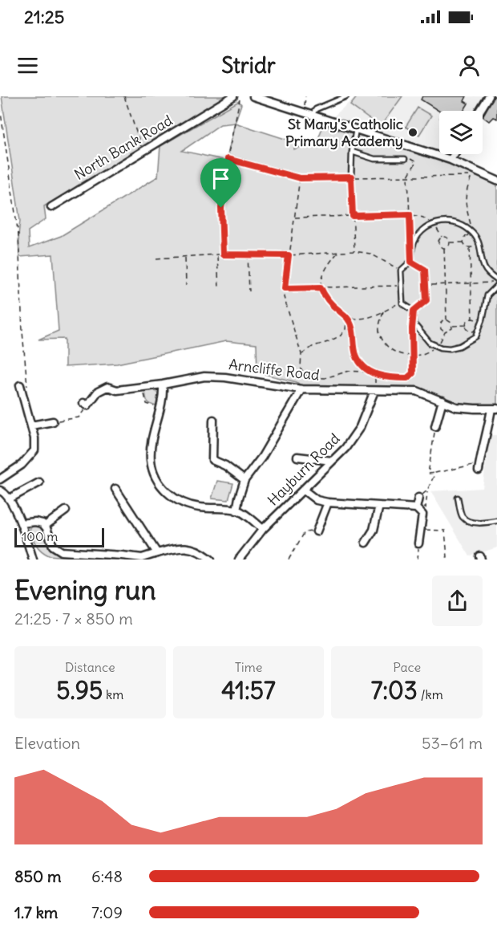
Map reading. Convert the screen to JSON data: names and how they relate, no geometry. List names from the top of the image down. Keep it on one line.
{"streets":{"street":["North Bank Road","Arncliffe Road","Hayburn Road"]},"crossings":[["Arncliffe Road","Hayburn Road"]],"places":["St Mary's Catholic Primary Academy"],"scale_bar":"100 m","page":{"status":"21:25","header":"Stridr","scale":"100 m","heading":["Evening run","21:25 · 7 × 850 m"],"stats":[["Distance","5.95 km"],["Time","41:57"],["Pace","7:03 /km"]],"chart":["Elevation","53–61 m"],"list":[{"name":"850 m","note":"6:48"},{"name":"1.7 km","note":"7:09"}]}}
